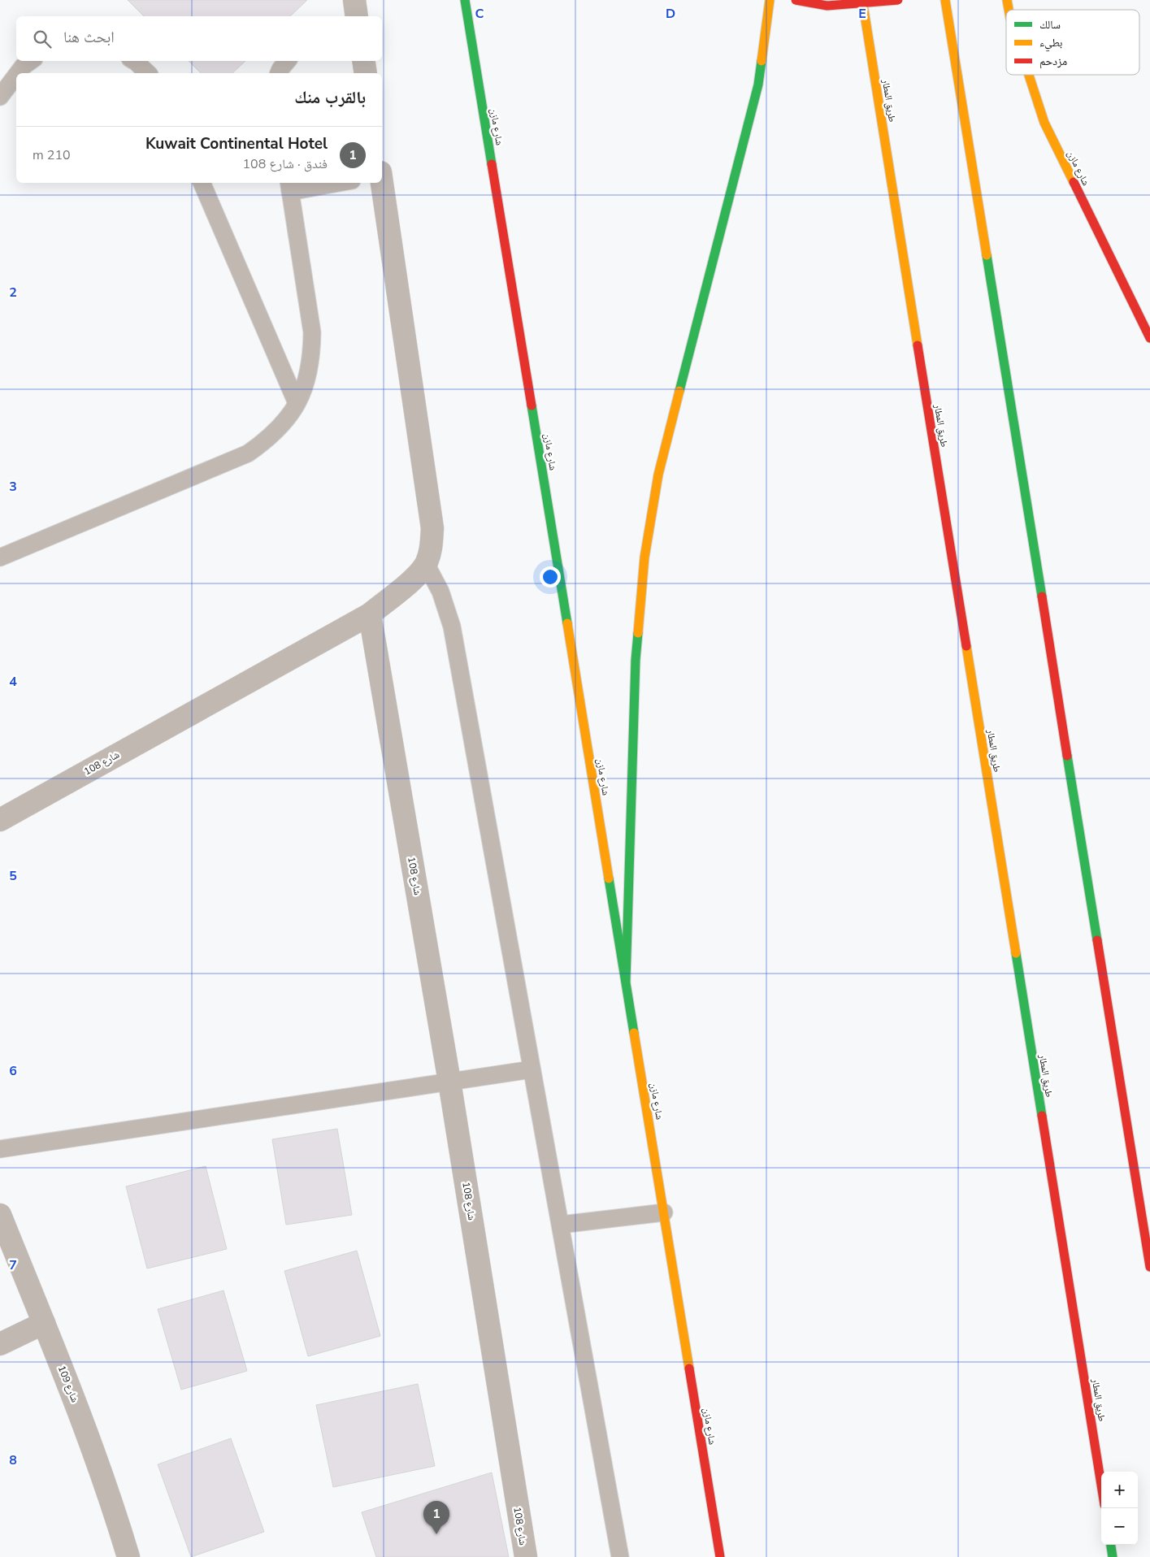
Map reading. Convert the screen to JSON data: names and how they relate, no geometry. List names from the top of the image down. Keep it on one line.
{"streets":{"main road":["طريق المطار","شارع مازن"],"street":["شارع 108","شارع 109"]},"legend":["سالك","بطيء","مزدحم"],"page":{"search":"ابحث هنا","heading":"بالقرب منك","list":[{"mark":"1","name":"Kuwait Continental Hotel","note":"فندق · شارع 108","value":"210 m"}],"map_buttons":["+","−"],"pins":"1"},"grid":{"columns":["C","D","E"],"rows":["2","3","4","5","6","7","8"]}}
